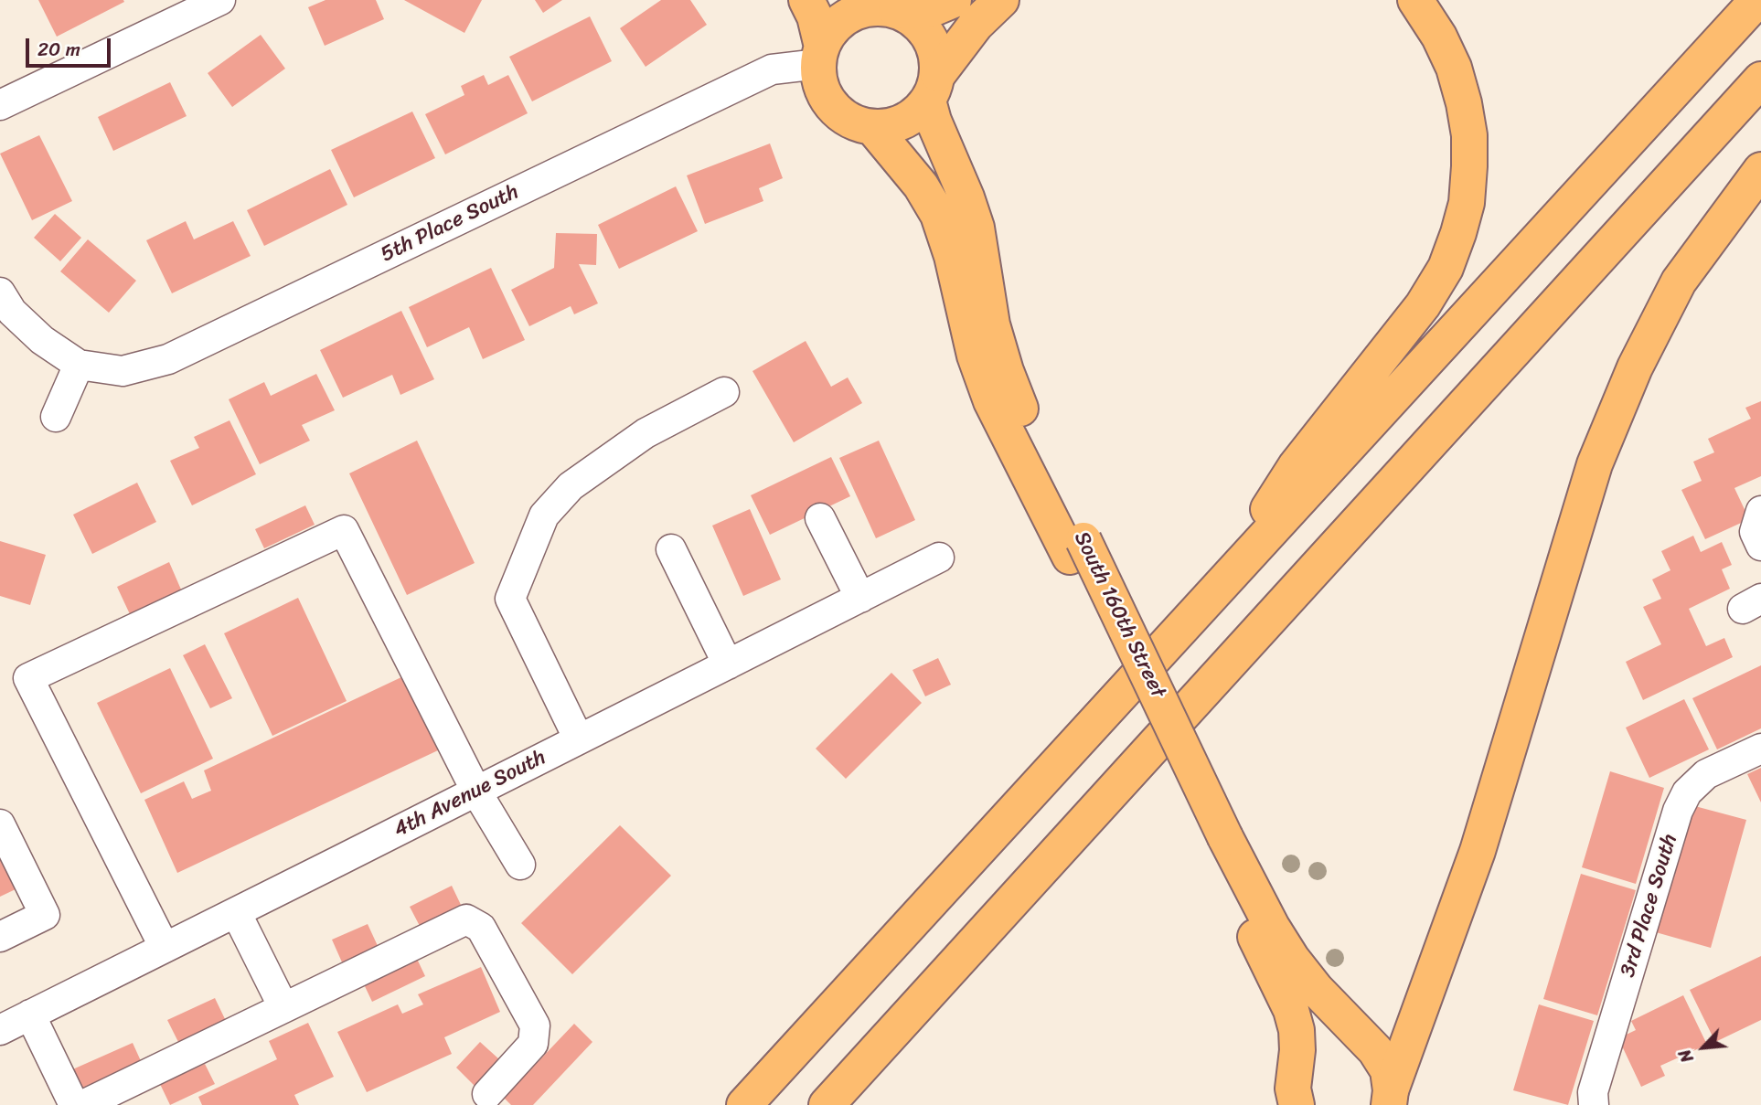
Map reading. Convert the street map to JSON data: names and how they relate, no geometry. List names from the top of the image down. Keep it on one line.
{"streets":{"main road":["South 160th Street"],"street":["5th Place South","4th Avenue South","3rd Place South"]},"crossings":[["5th Place South","South 160th Street"]],"scale_bar":"20 m","north":"bottom left"}
